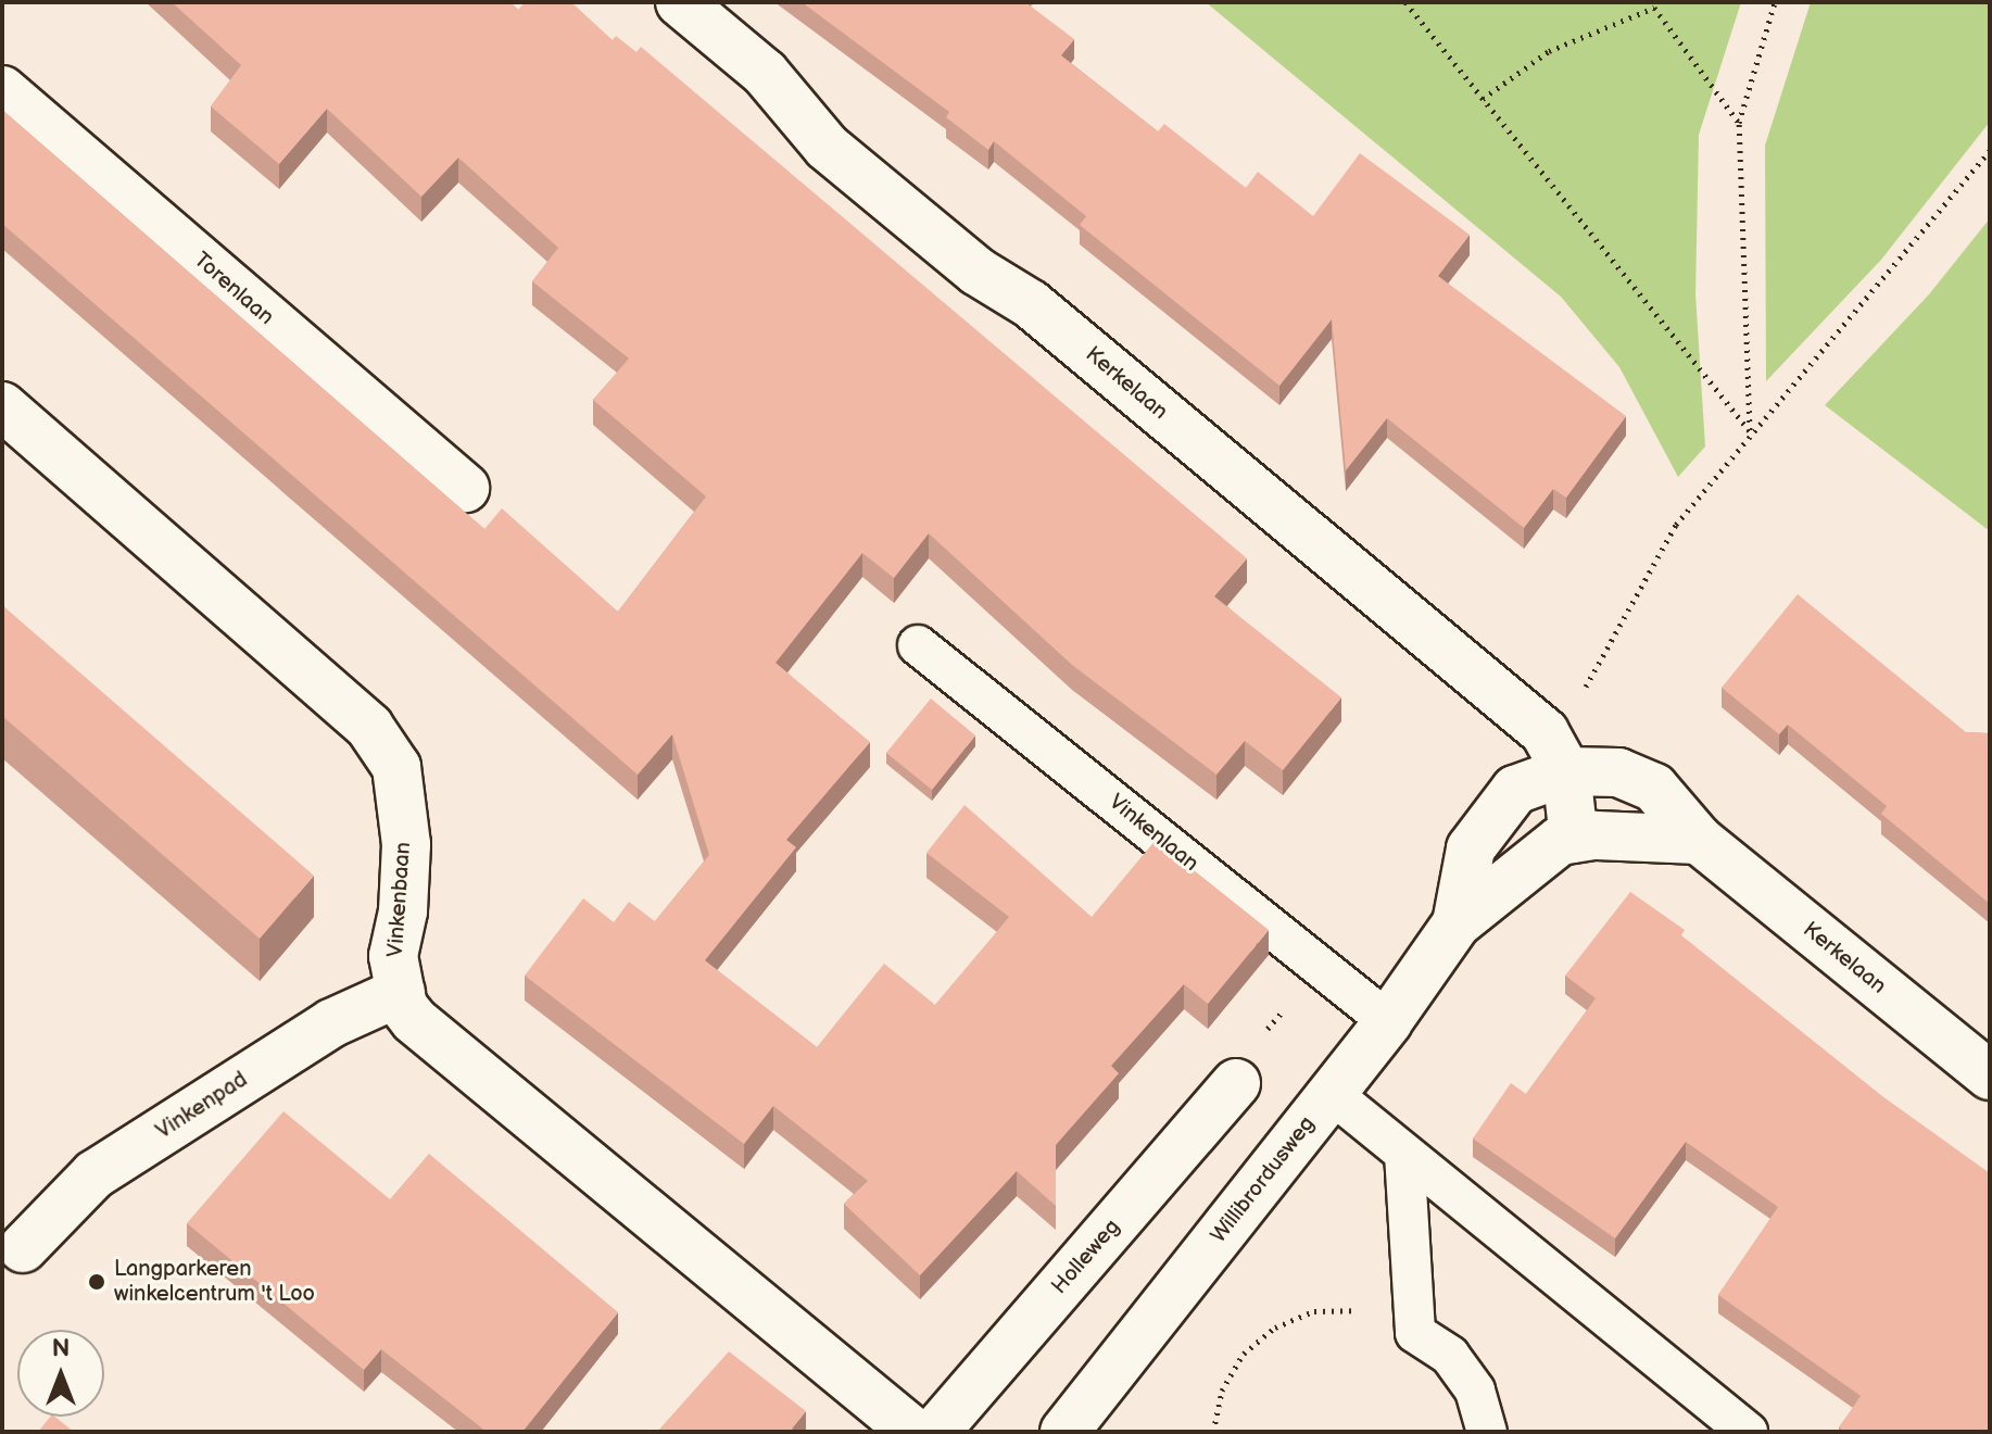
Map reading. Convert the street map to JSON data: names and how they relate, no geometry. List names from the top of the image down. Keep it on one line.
{"streets":{"street":["Torenlaan","Kerkelaan","Vinkenbaan","Vinkenpad","Willibrordusweg","Holleweg"],"lane":["Vinkenlaan"]},"crossings":[["Kerkelaan","Willibrordusweg"],["Vinkenlaan","Willibrordusweg"],["Vinkenbaan","Vinkenpad"]],"places":["Langparkeren winkelcentrum 't Loo"],"north":"top"}
